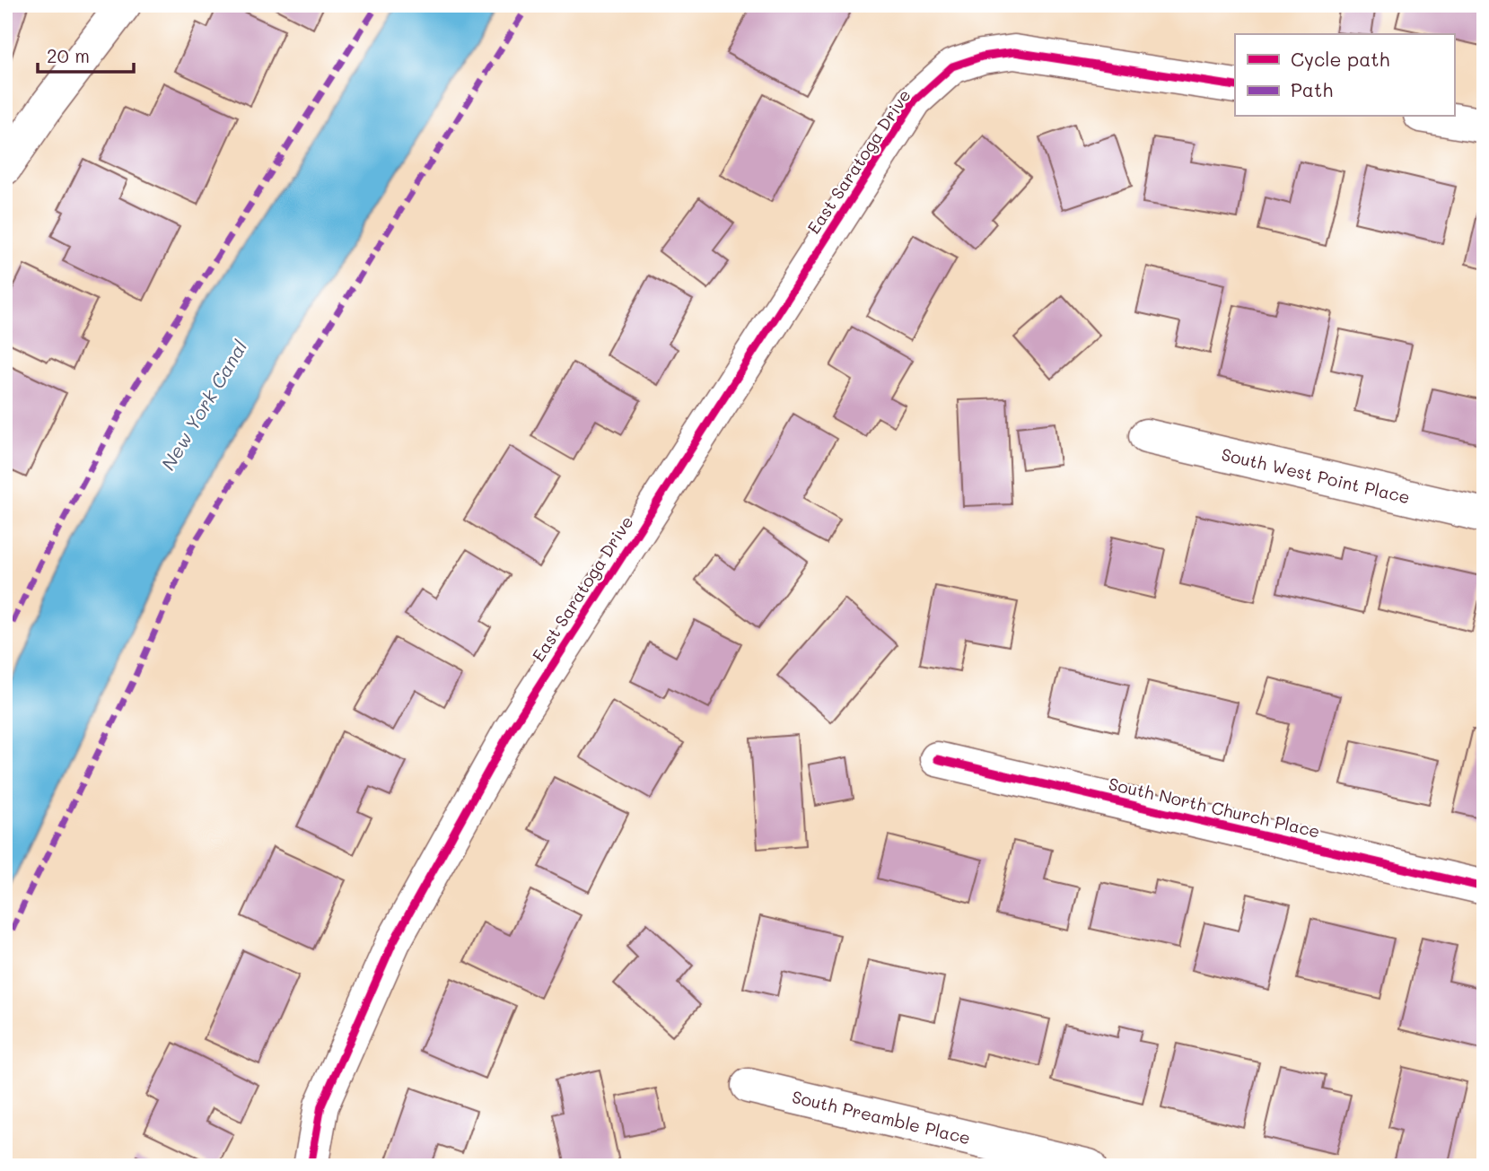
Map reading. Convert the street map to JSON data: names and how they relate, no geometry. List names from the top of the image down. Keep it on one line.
{"streets":{"street":["East Saratoga Drive","South West Point Place","South North Church Place","South Preamble Place"]},"water":["New York Canal"],"legend":["Cycle path","Path"],"scale_bar":"20 m"}
